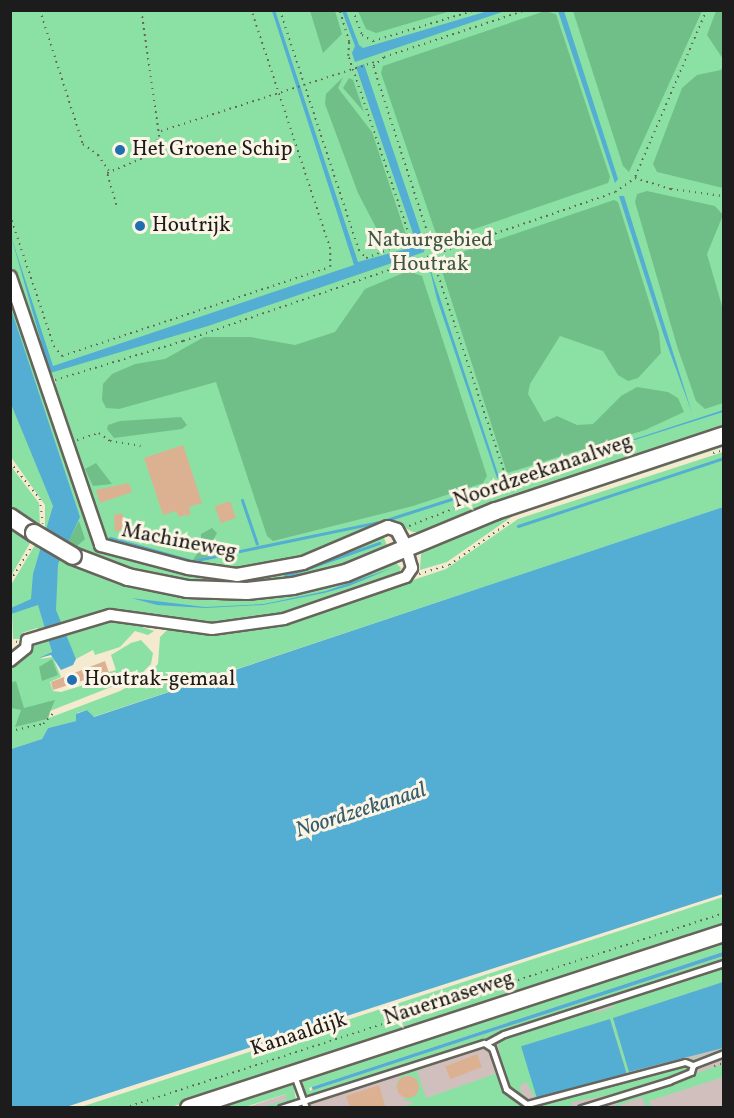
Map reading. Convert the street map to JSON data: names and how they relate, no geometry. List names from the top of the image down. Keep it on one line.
{"streets":{"main road":["Noordzeekanaalweg","Nauernaseweg"],"street":["Machineweg"],"path":["Kanaaldijk"]},"water":["Noordzeekanaal"],"parks":["Natuurgebied Houtrak"],"places":["Het Groene Schip","Houtrijk","Houtrak-gemaal"]}
